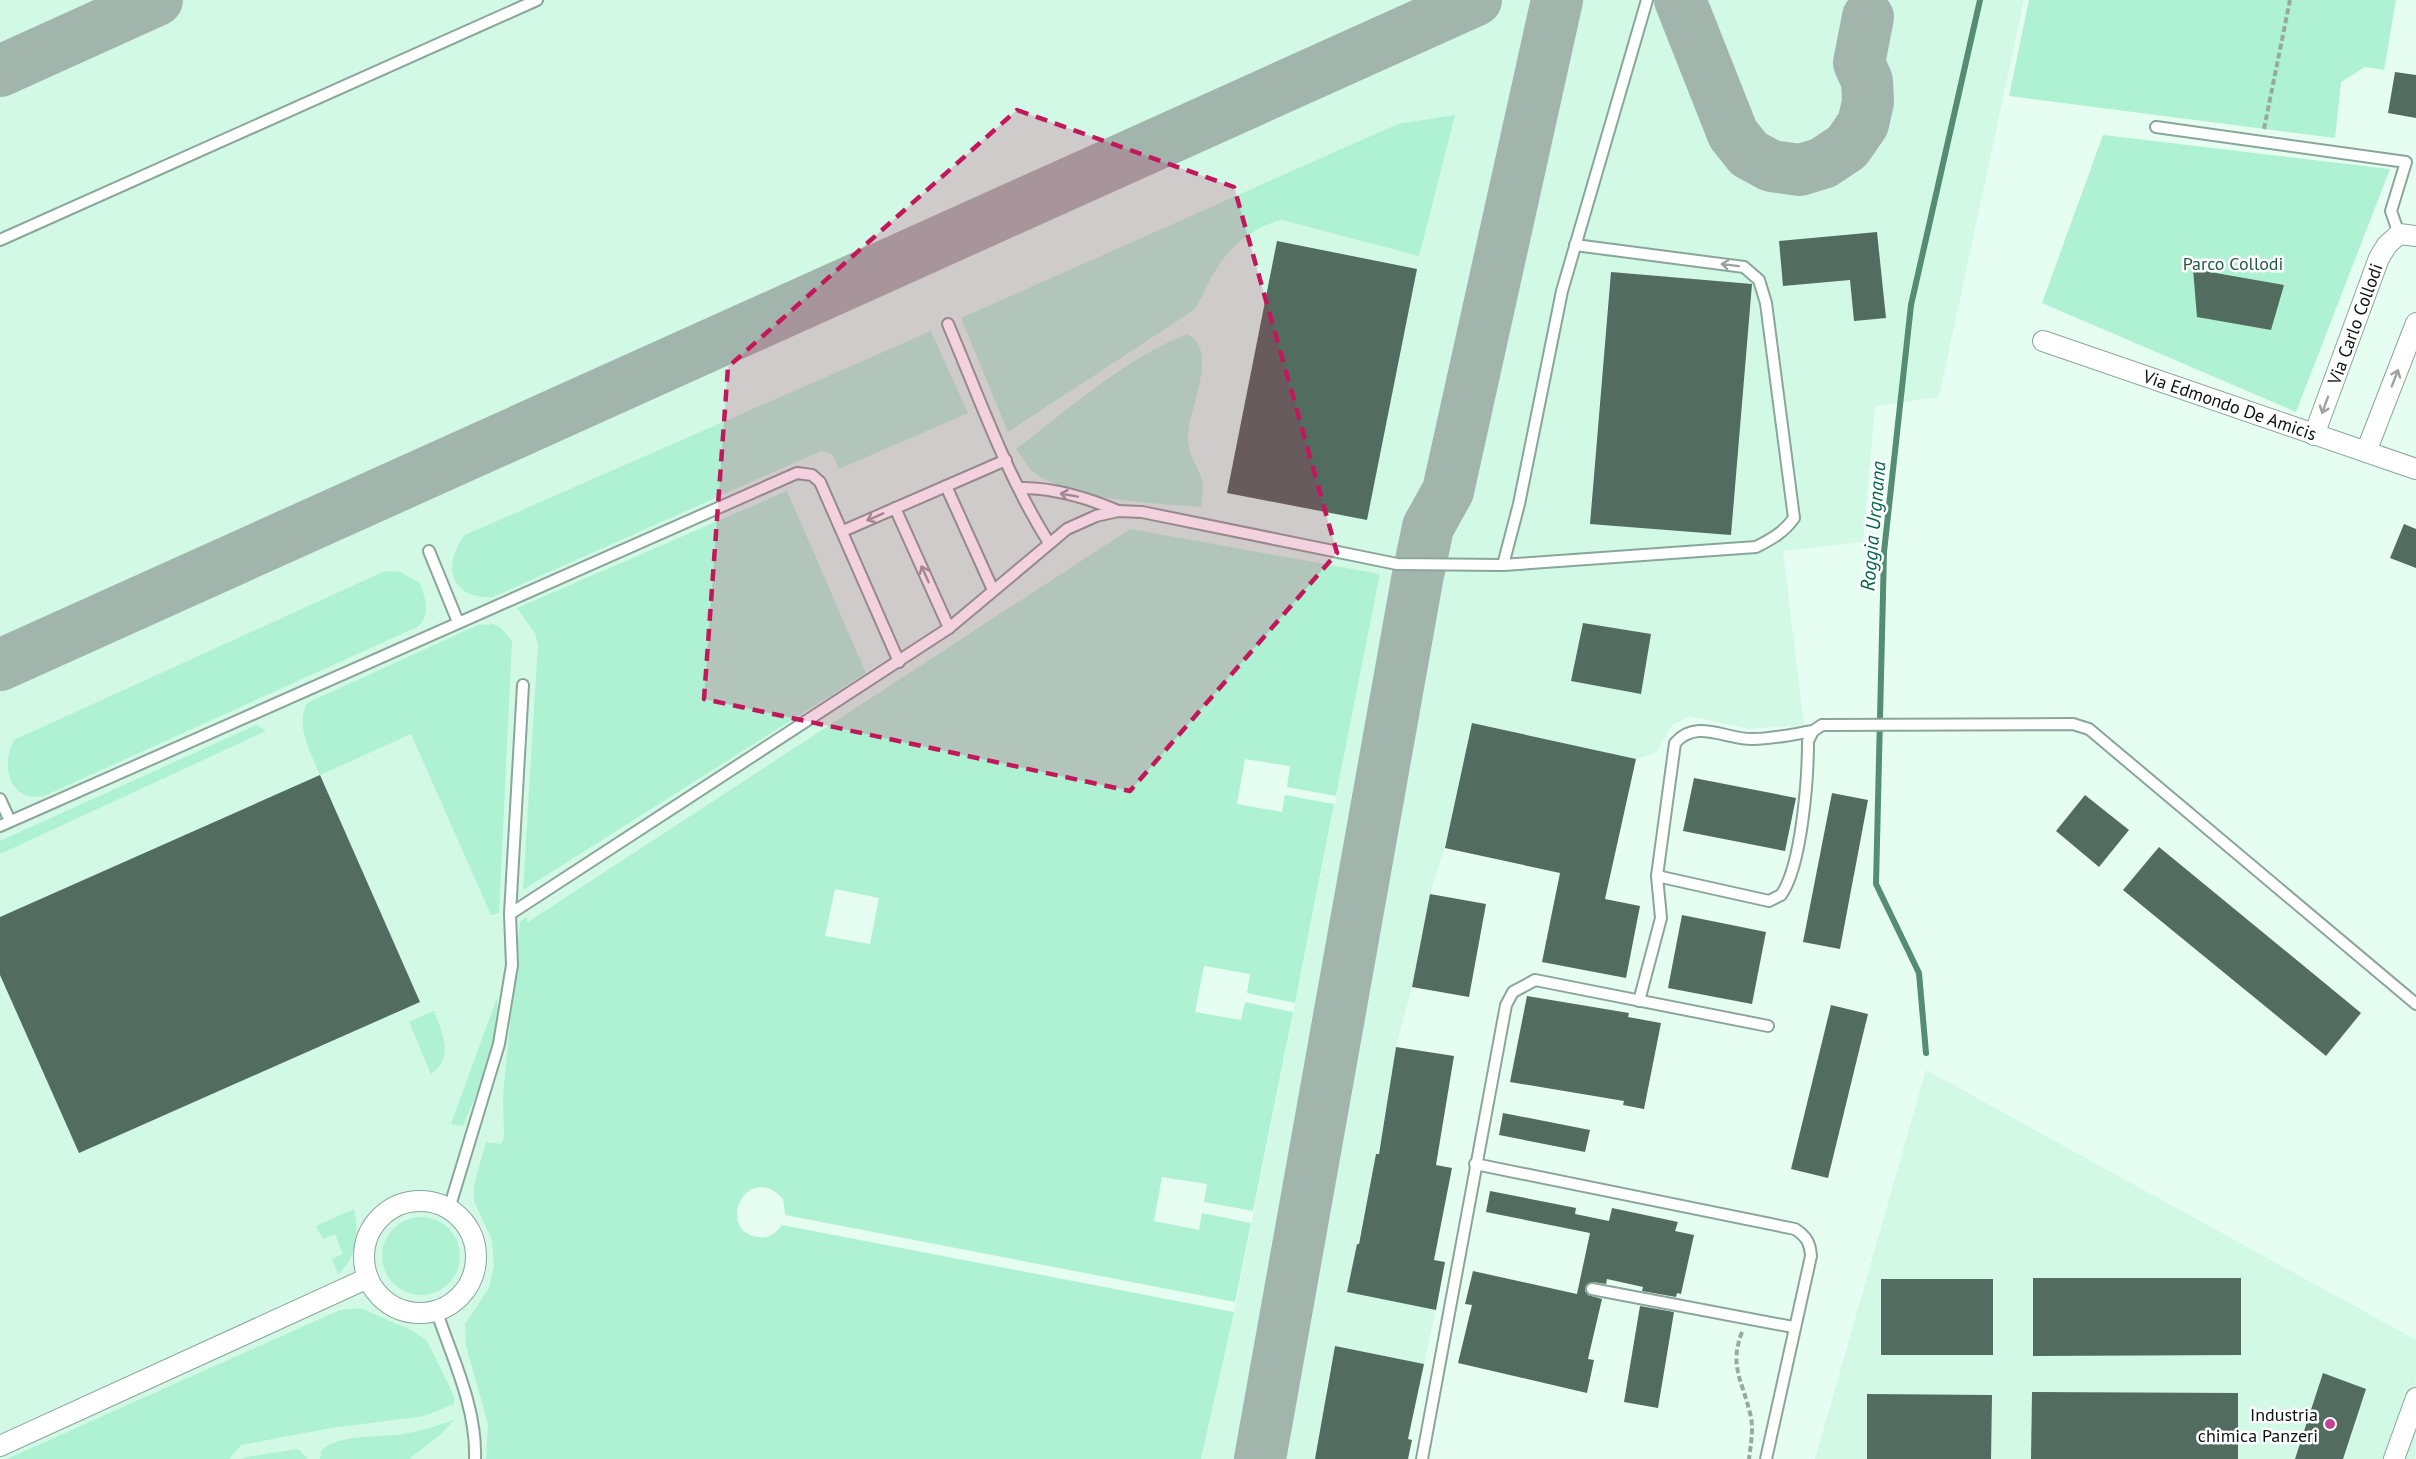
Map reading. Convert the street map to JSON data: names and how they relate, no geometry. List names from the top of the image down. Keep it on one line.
{"streets":{"street":["Via Carlo Collodi","Via Edmondo De Amicis"]},"crossings":[["Via Carlo Collodi","Via Edmondo De Amicis"]],"water":["Roggia Urgnana"],"parks":["Parco Collodi"],"places":["Industria chimica Panzeri"]}
